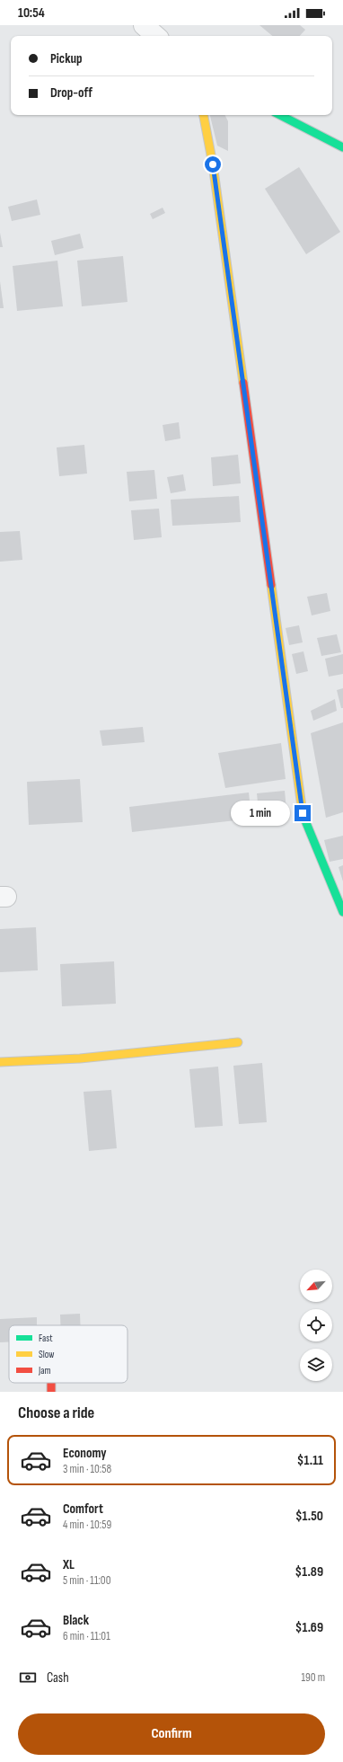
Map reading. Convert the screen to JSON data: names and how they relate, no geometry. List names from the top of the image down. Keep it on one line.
{"legend":["Fast","Slow","Jam"],"north":"bottom left","page":{"status":"10:54","banner":["Pickup","Drop-off"],"bubble":"1 min","heading":"Choose a ride","list":[{"name":"Economy","note":"3 min · 10:58","value":"$1.11"},{"name":"Comfort","note":"4 min · 10:59","value":"$1.50"},{"name":"XL","note":"5 min · 11:00","value":"$1.89"},{"name":"Black","note":"6 min · 11:01","value":"$1.69"}],"pay":["Cash","190 m"],"buttons":"Confirm"}}
